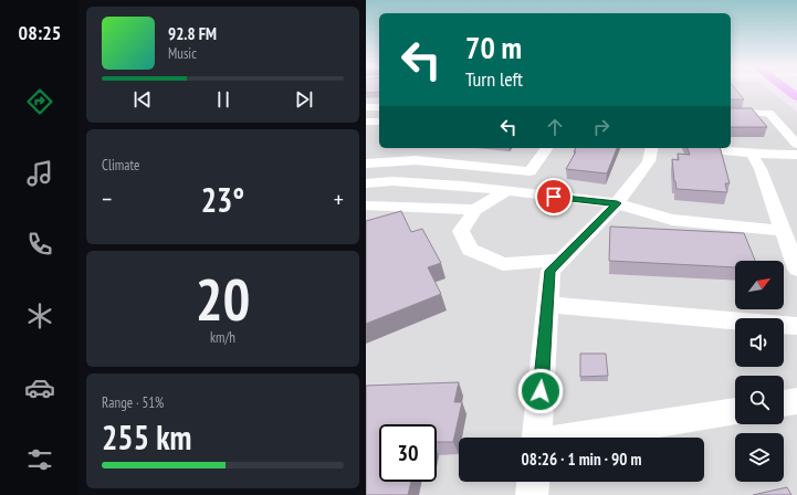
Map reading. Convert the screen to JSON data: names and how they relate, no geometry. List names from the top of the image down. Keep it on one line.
{"north":"top right","page":{"tabs":"08:25","turn":["70 m","Turn left"],"song":["92.8 FM","Music"],"tile":["Climate",["20","km/h"],["Range · 51%","255 km"]],"heat":["−","23°","+"],"limit":"30","trip":"08:26 · 1 min · 90 m"}}
